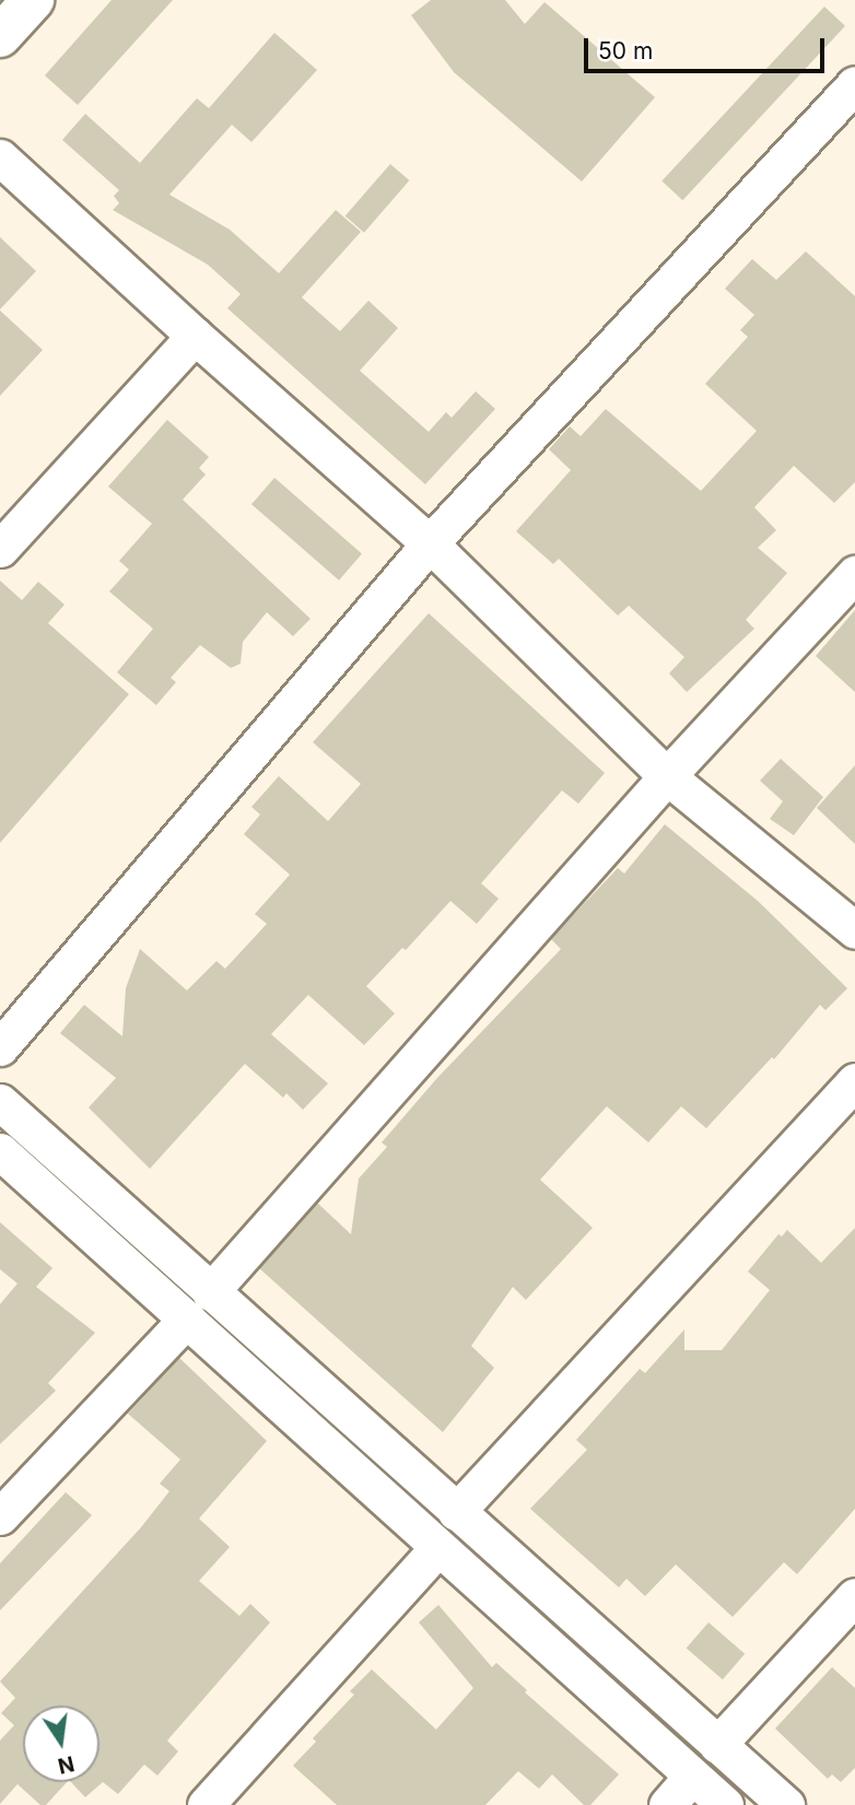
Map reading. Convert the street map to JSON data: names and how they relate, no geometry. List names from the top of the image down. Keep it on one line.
{"scale_bar":"50 m","north":"bottom"}
